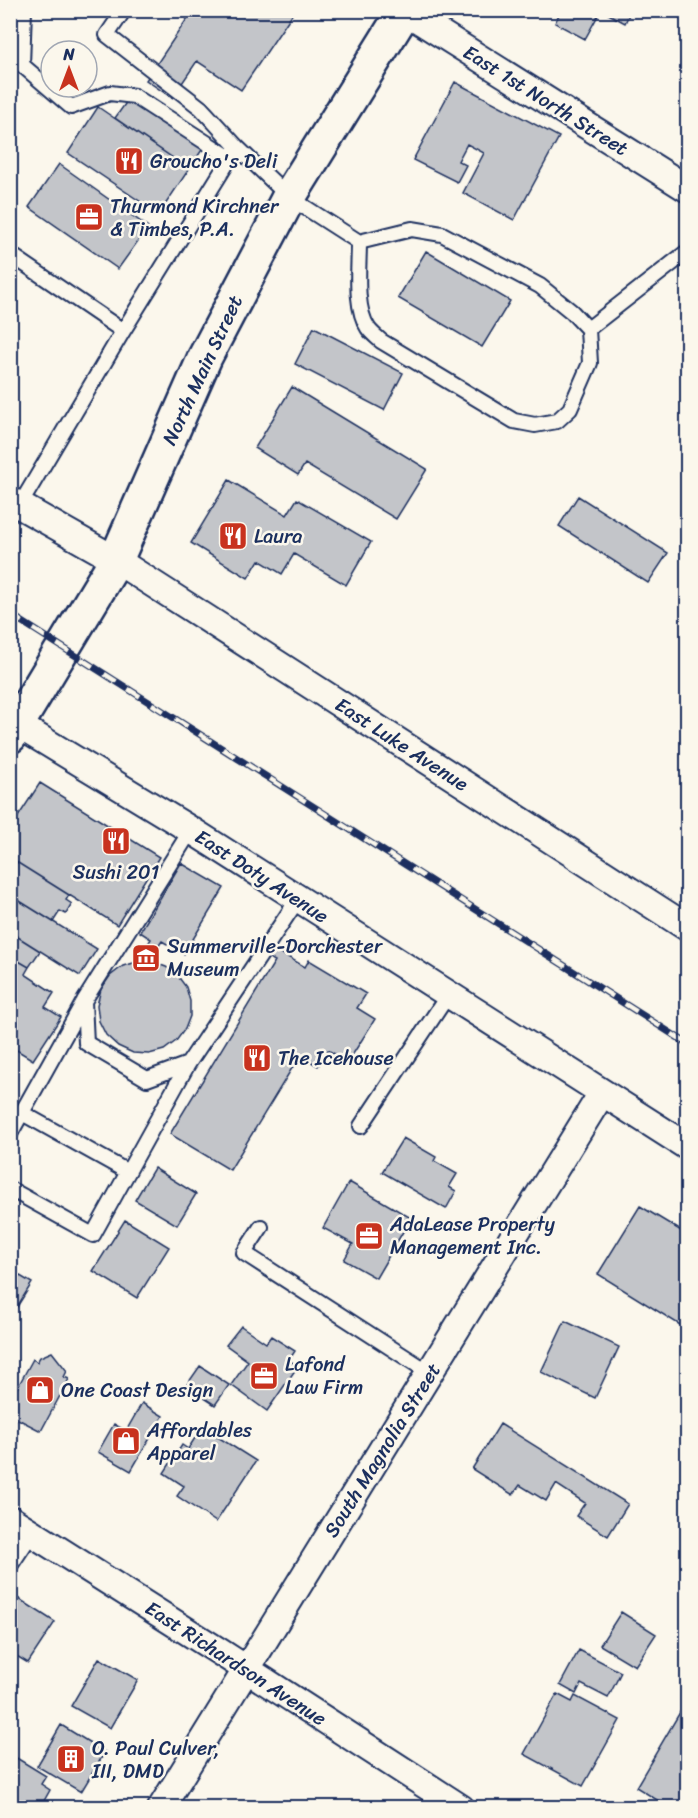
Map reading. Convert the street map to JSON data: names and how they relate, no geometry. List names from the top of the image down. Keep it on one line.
{"streets":{"main road":["North Main Street"],"street":["East 1st North Street","East Luke Avenue","East Doty Avenue","South Magnolia Street","East Richardson Avenue"]},"crossings":[["East 1st North Street","North Main Street"],["North Main Street","East Luke Avenue"],["North Main Street","East Doty Avenue"],["East Doty Avenue","South Magnolia Street"],["South Magnolia Street","East Richardson Avenue"]],"places":{"restaurant":["Groucho's Deli","Laura","Sushi 201","The Icehouse"],"office":["Thurmond Kirchner & Timbes, P.A.","AdaLease Property Management Inc.","Lafond Law Firm"],"museum":["Summerville-Dorchester Museum"],"shop":["One Coast Design","Affordables Apparel"],"building":["O. Paul Culver, III, DMD"]},"north":"top"}
